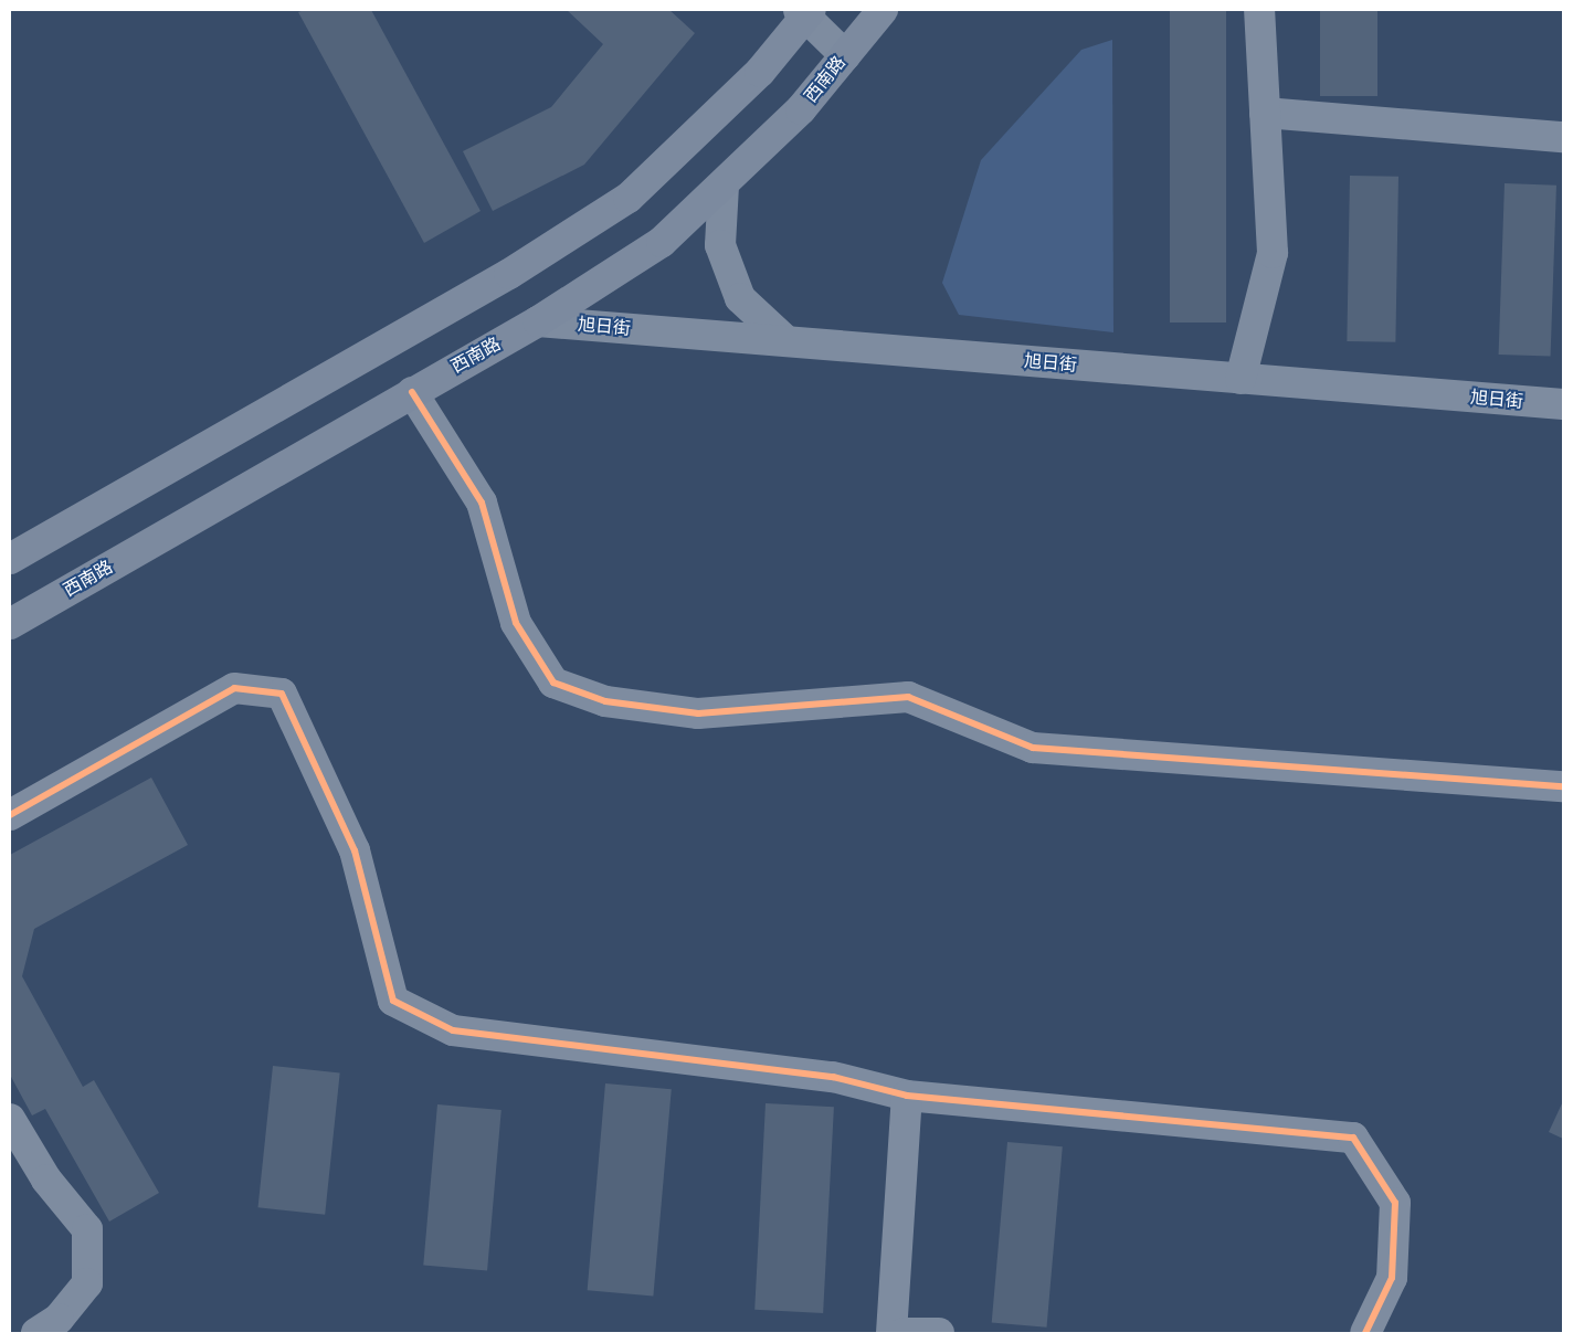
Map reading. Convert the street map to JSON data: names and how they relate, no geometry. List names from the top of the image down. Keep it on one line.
{"streets":{"main road":["西南路"],"street":["旭日街"]},"crossings":[["西南路","旭日街"]]}
